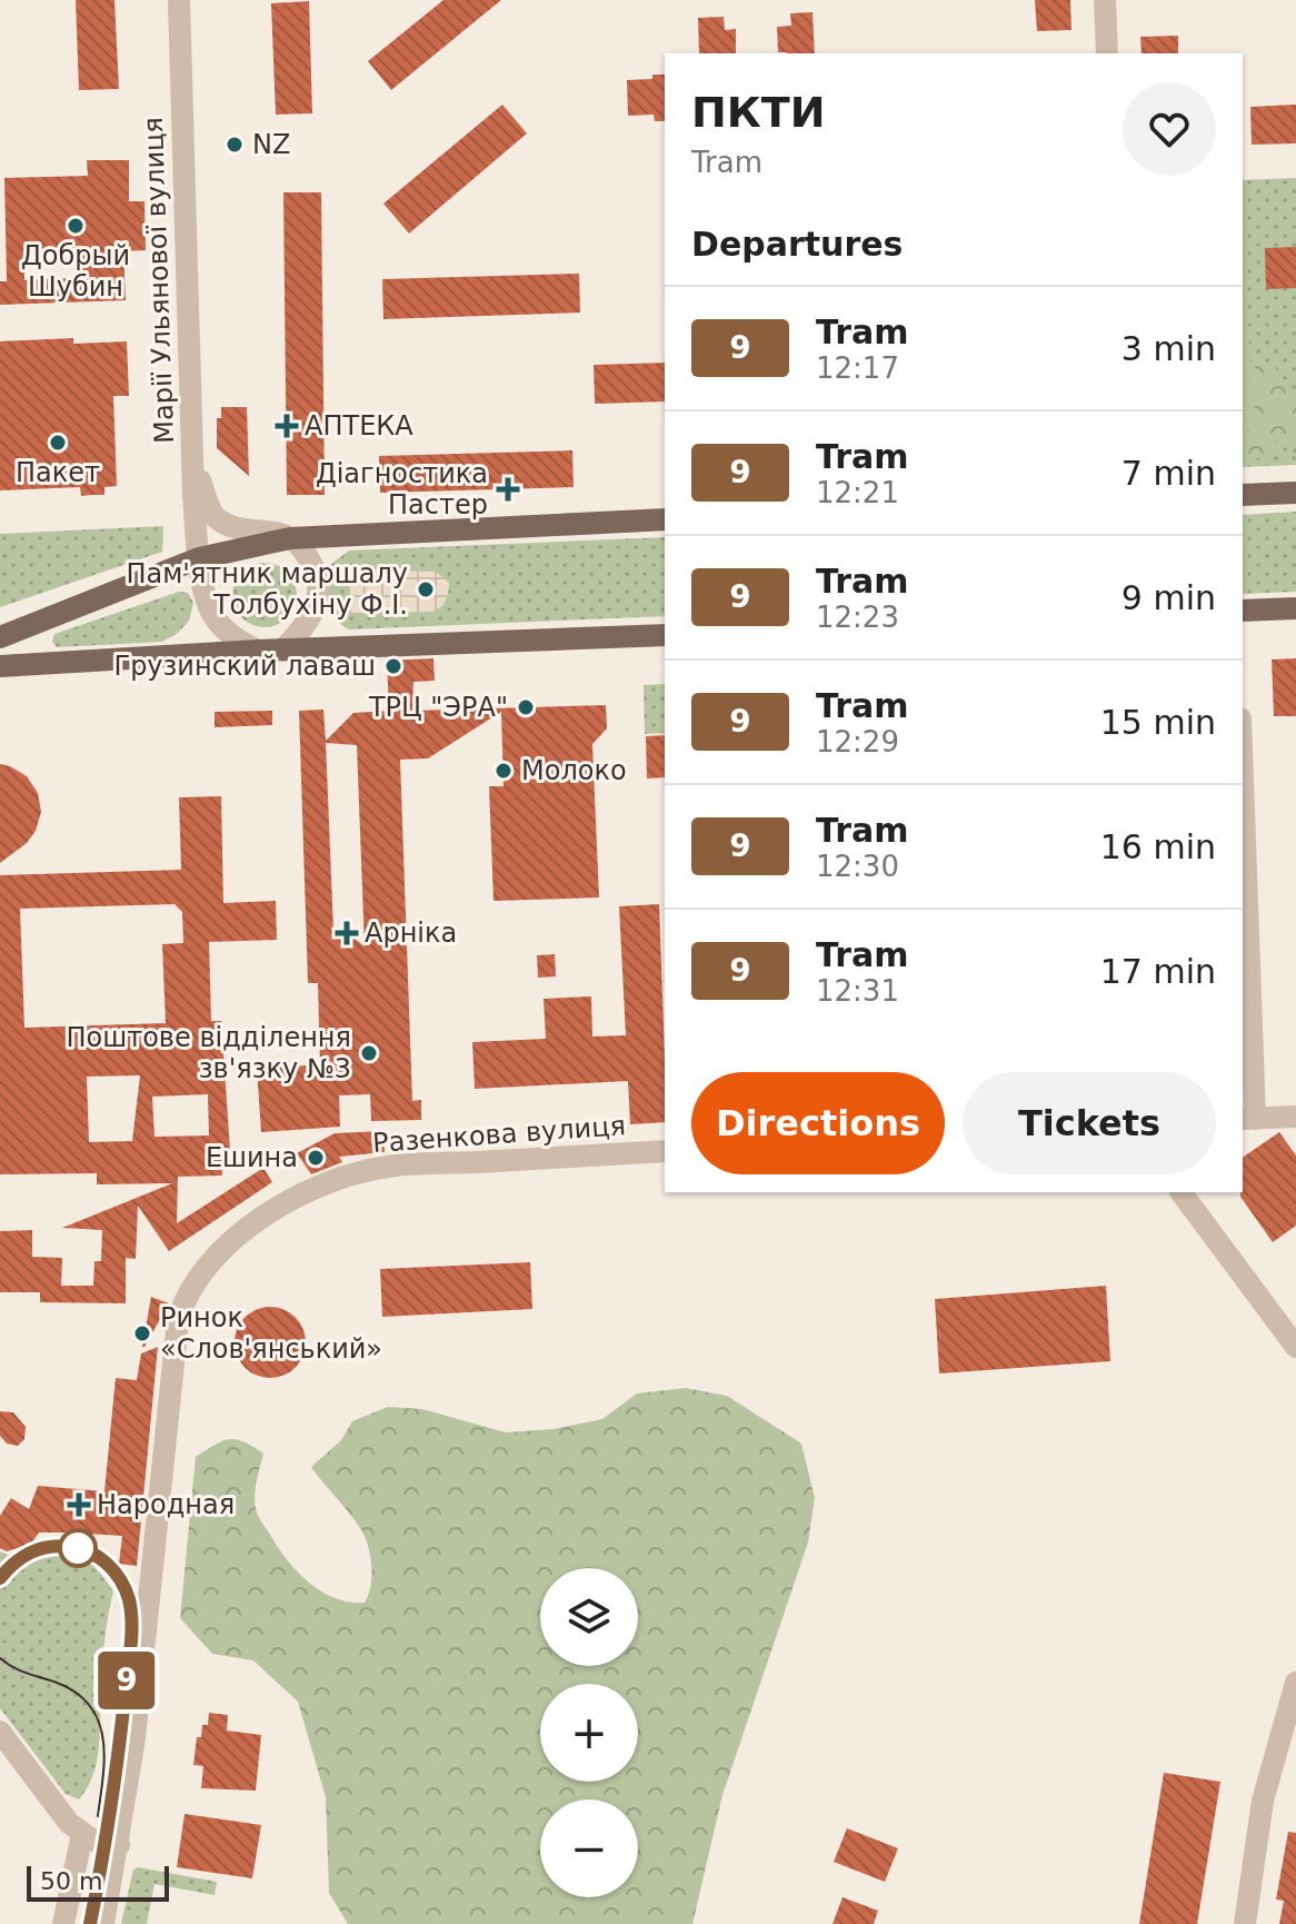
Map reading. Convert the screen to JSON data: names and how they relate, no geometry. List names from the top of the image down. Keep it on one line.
{"streets":{"street":["Марії Ульянової вулиця","Разенкова вулиця"]},"places":{"other":["NZ","Добрый Шубин","Пакет","Пам'ятник маршалу Толбухіну Ф.І.","Грузинский лаваш","ТРЦ \"ЭРА\"","Молоко","Поштове відділення зв'язку №3","Ешина","Ринок «Слов'янський»"],"health":["АПТЕКА","Діагностика Пастер","Арніка","Народная"]},"lines":["tram line 9"],"scale_bar":"50 m","page":{"on_map":"9","heading":[["ПКТИ","Tram"],"Departures"],"list":[{"mark":"9","name":"Tram","note":"12:17","value":"3 min"},{"mark":"9","name":"Tram","note":"12:21","value":"7 min"},{"mark":"9","name":"Tram","note":"12:23","value":"9 min"},{"mark":"9","name":"Tram","note":"12:29","value":"15 min"},{"mark":"9","name":"Tram","note":"12:30","value":"16 min"},{"mark":"9","name":"Tram","note":"12:31","value":"17 min"}],"buttons":["Directions","Tickets"],"map_buttons":["+","−"],"scale":"50 m"}}
